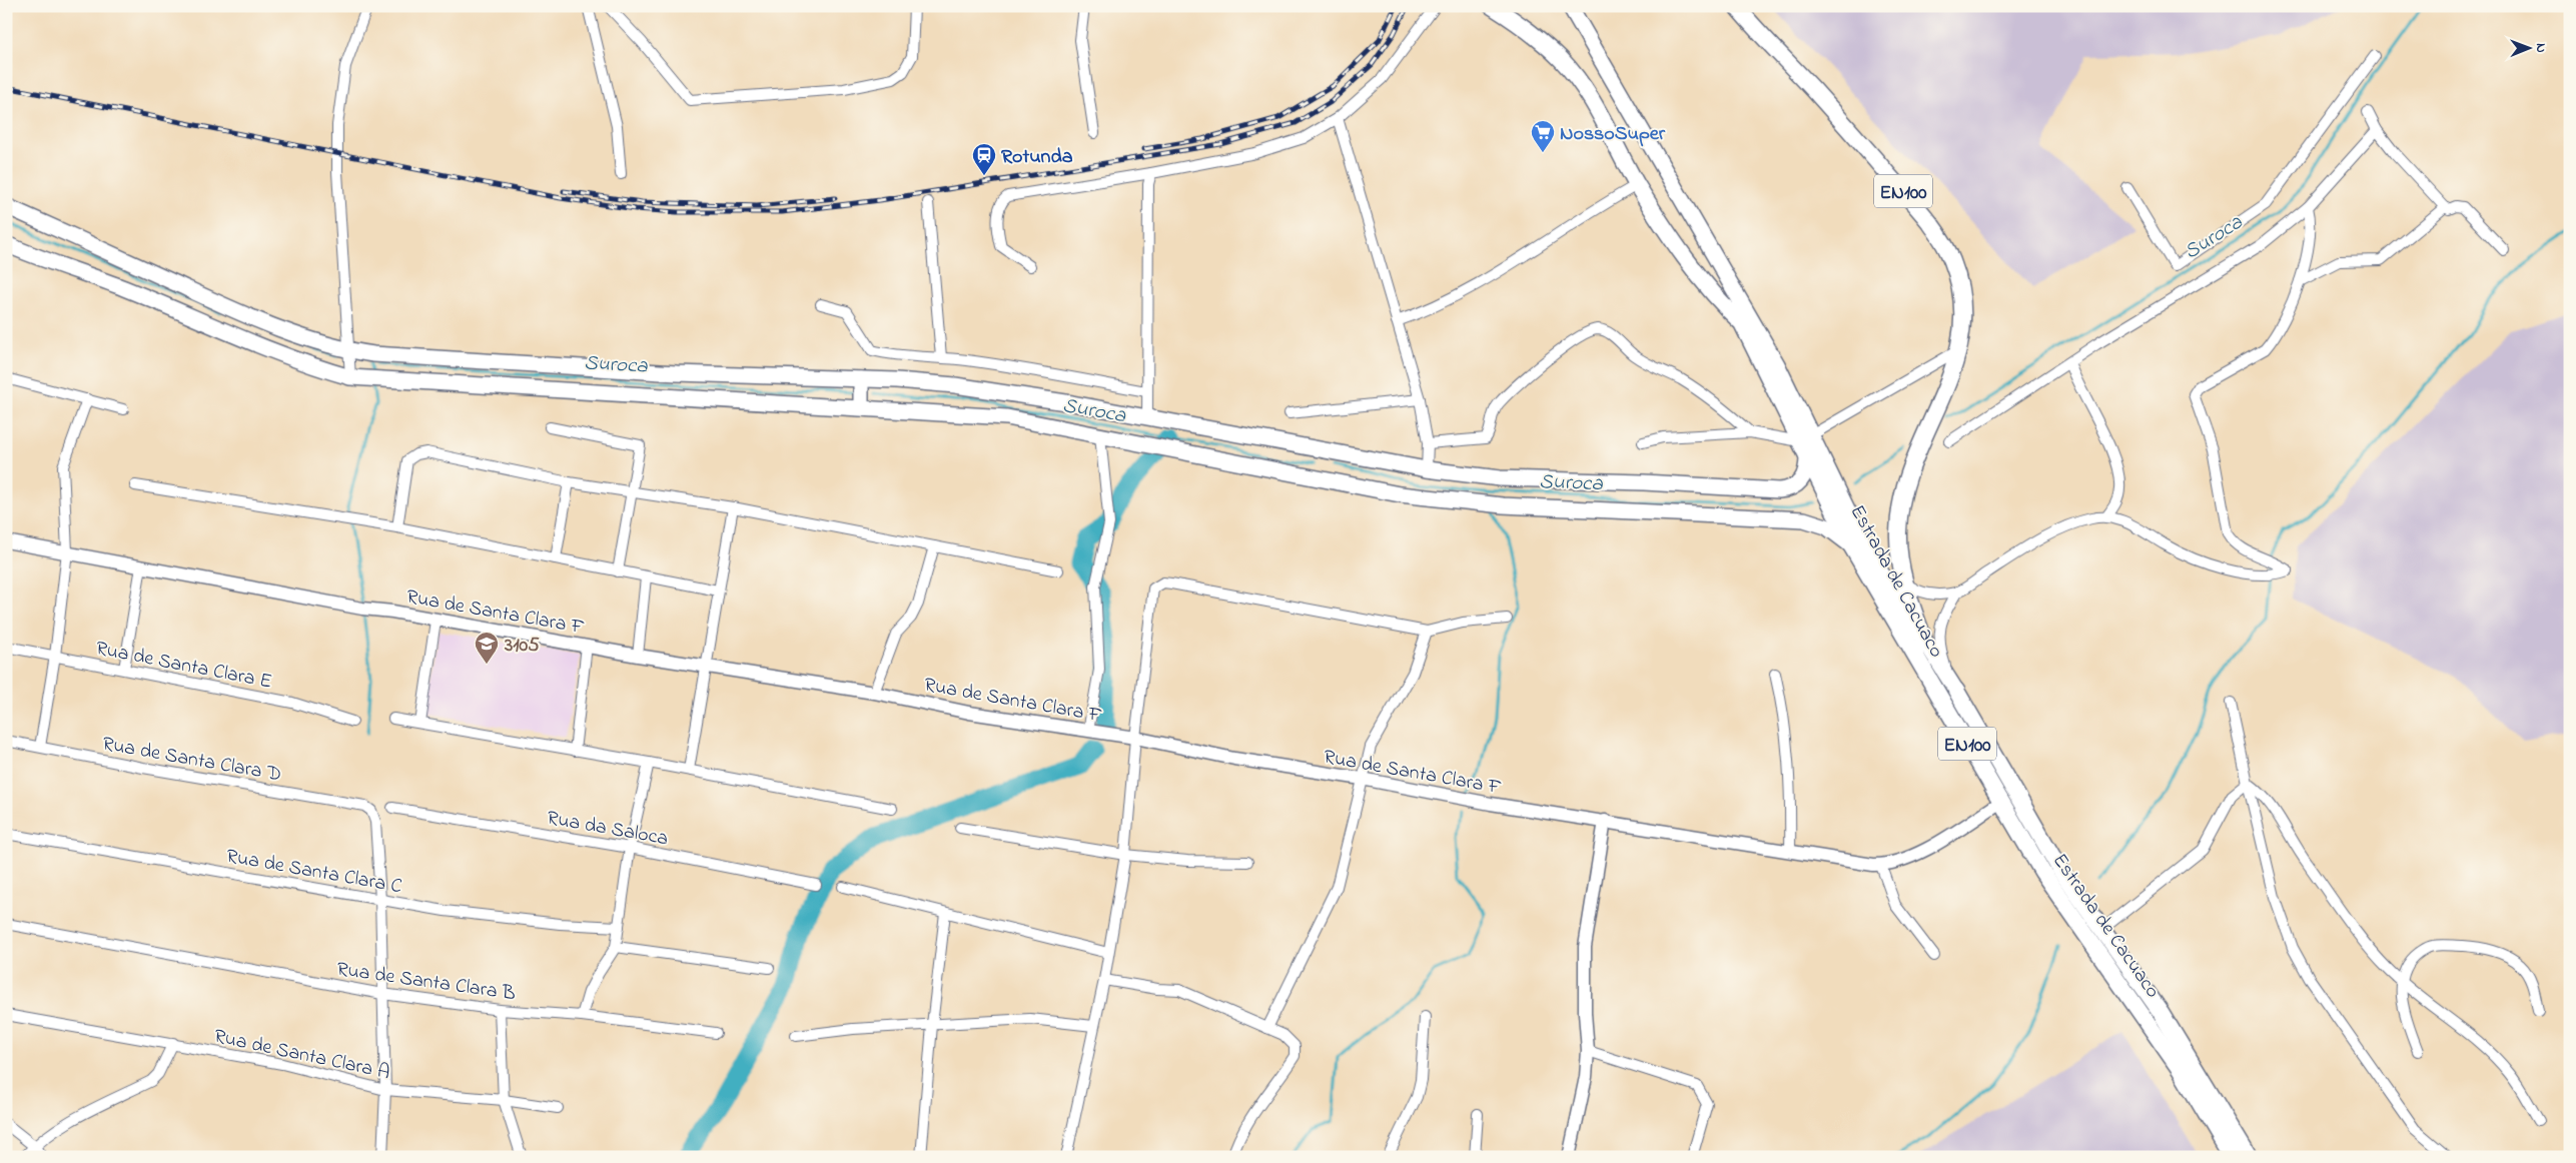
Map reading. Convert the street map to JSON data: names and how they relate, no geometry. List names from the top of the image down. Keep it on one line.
{"streets":{"main road":["EN100","Estrada de Cacuaco"],"street":["Rua de Santa Clara F","Rua de Santa Clara E","Rua de Santa Clara D","Rua da Saloca","Rua de Santa Clara C","Rua de Santa Clara B","Rua de Santa Clara A"]},"crossings":[["EN100","Estrada de Cacuaco"],["Estrada de Cacuaco","Rua de Santa Clara F"],["Rua de Santa Clara D","Rua de Santa Clara C"]],"water":["Suroca"],"places":{"supermarket":["NossoSuper"],"station":["Rotunda"],"school or university":["3105"]},"north":"right"}
